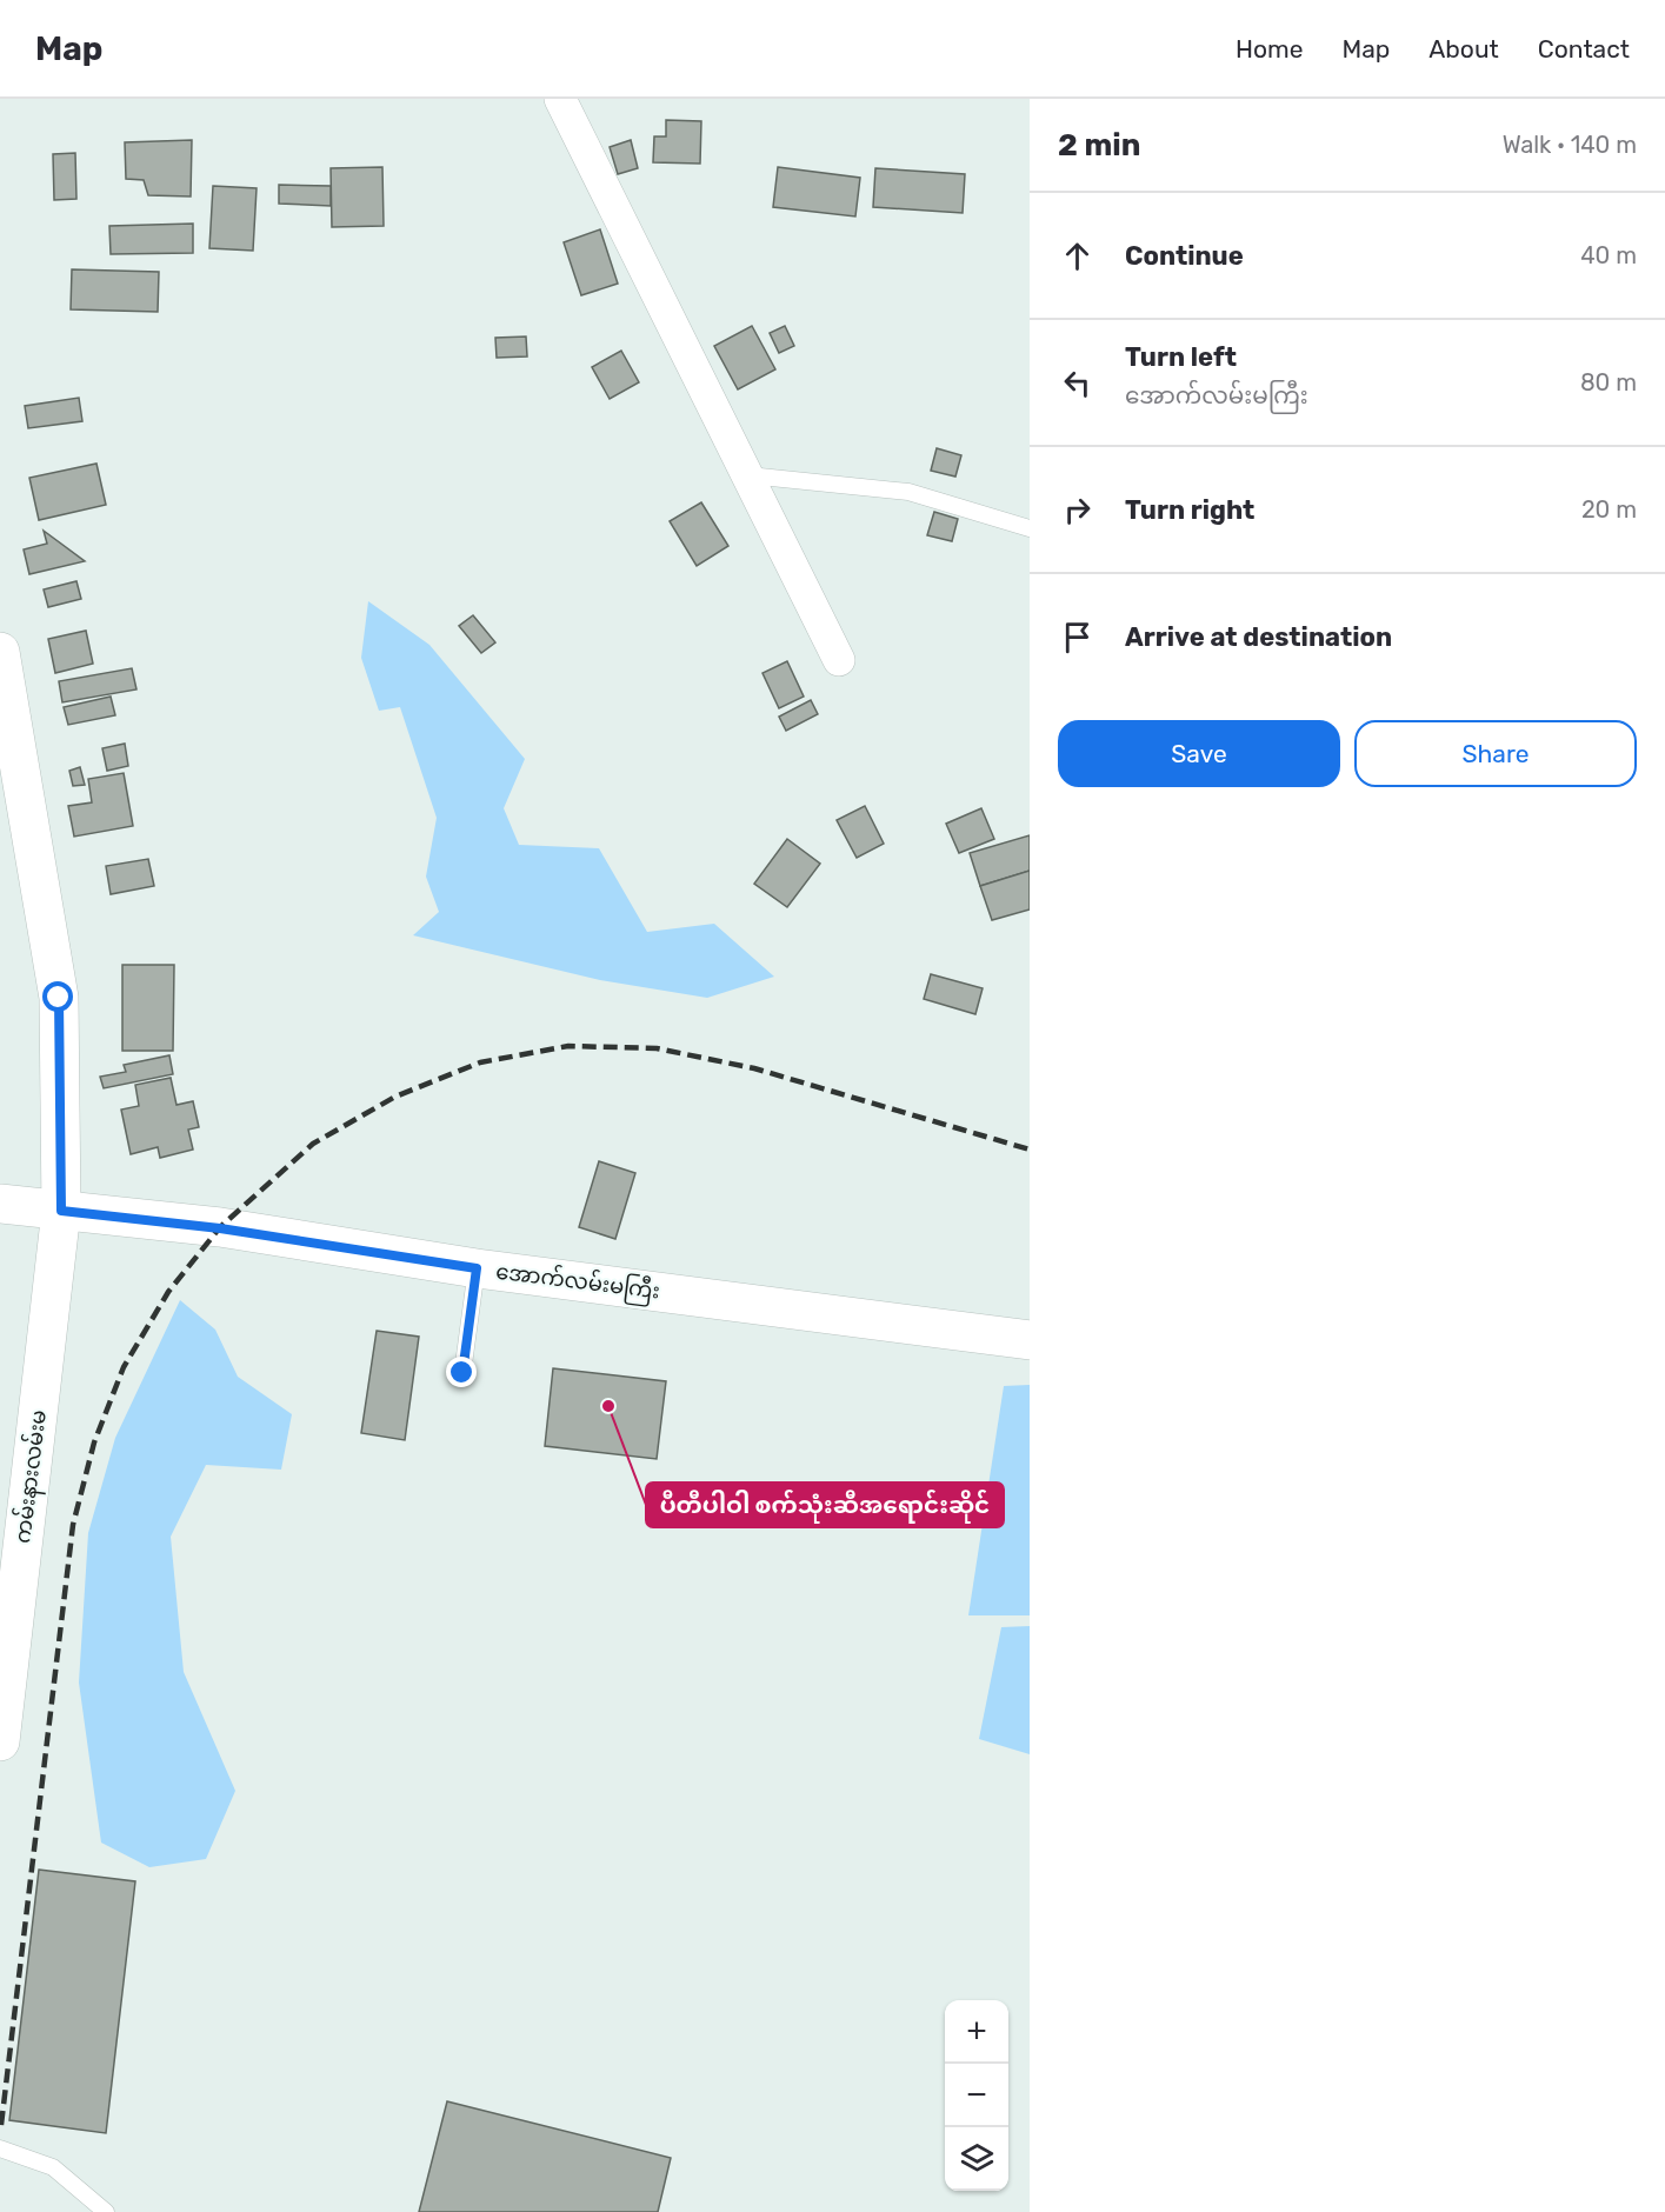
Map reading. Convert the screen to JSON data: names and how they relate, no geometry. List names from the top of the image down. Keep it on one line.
{"streets":{"main road":["အောက်လမ်းမကြီး","ကမ်းနားလမ်းမ"]},"crossings":[["အောက်လမ်းမကြီး","ကမ်းနားလမ်းမ"]],"places":["ပီတီပါဝါ စက်သုံးဆီအရောင်းဆိုင်"],"page":{"header":"Map","nav":["Home","Map","About","Contact"],"heading":["2 min","Walk · 140 m"],"list":[["Continue","40 m"],["Turn left","အောက်လမ်းမကြီး","80 m"],["Turn right","20 m"],"Arrive at destination"],"buttons":["Save","Share"],"map_buttons":["+","−"]}}
